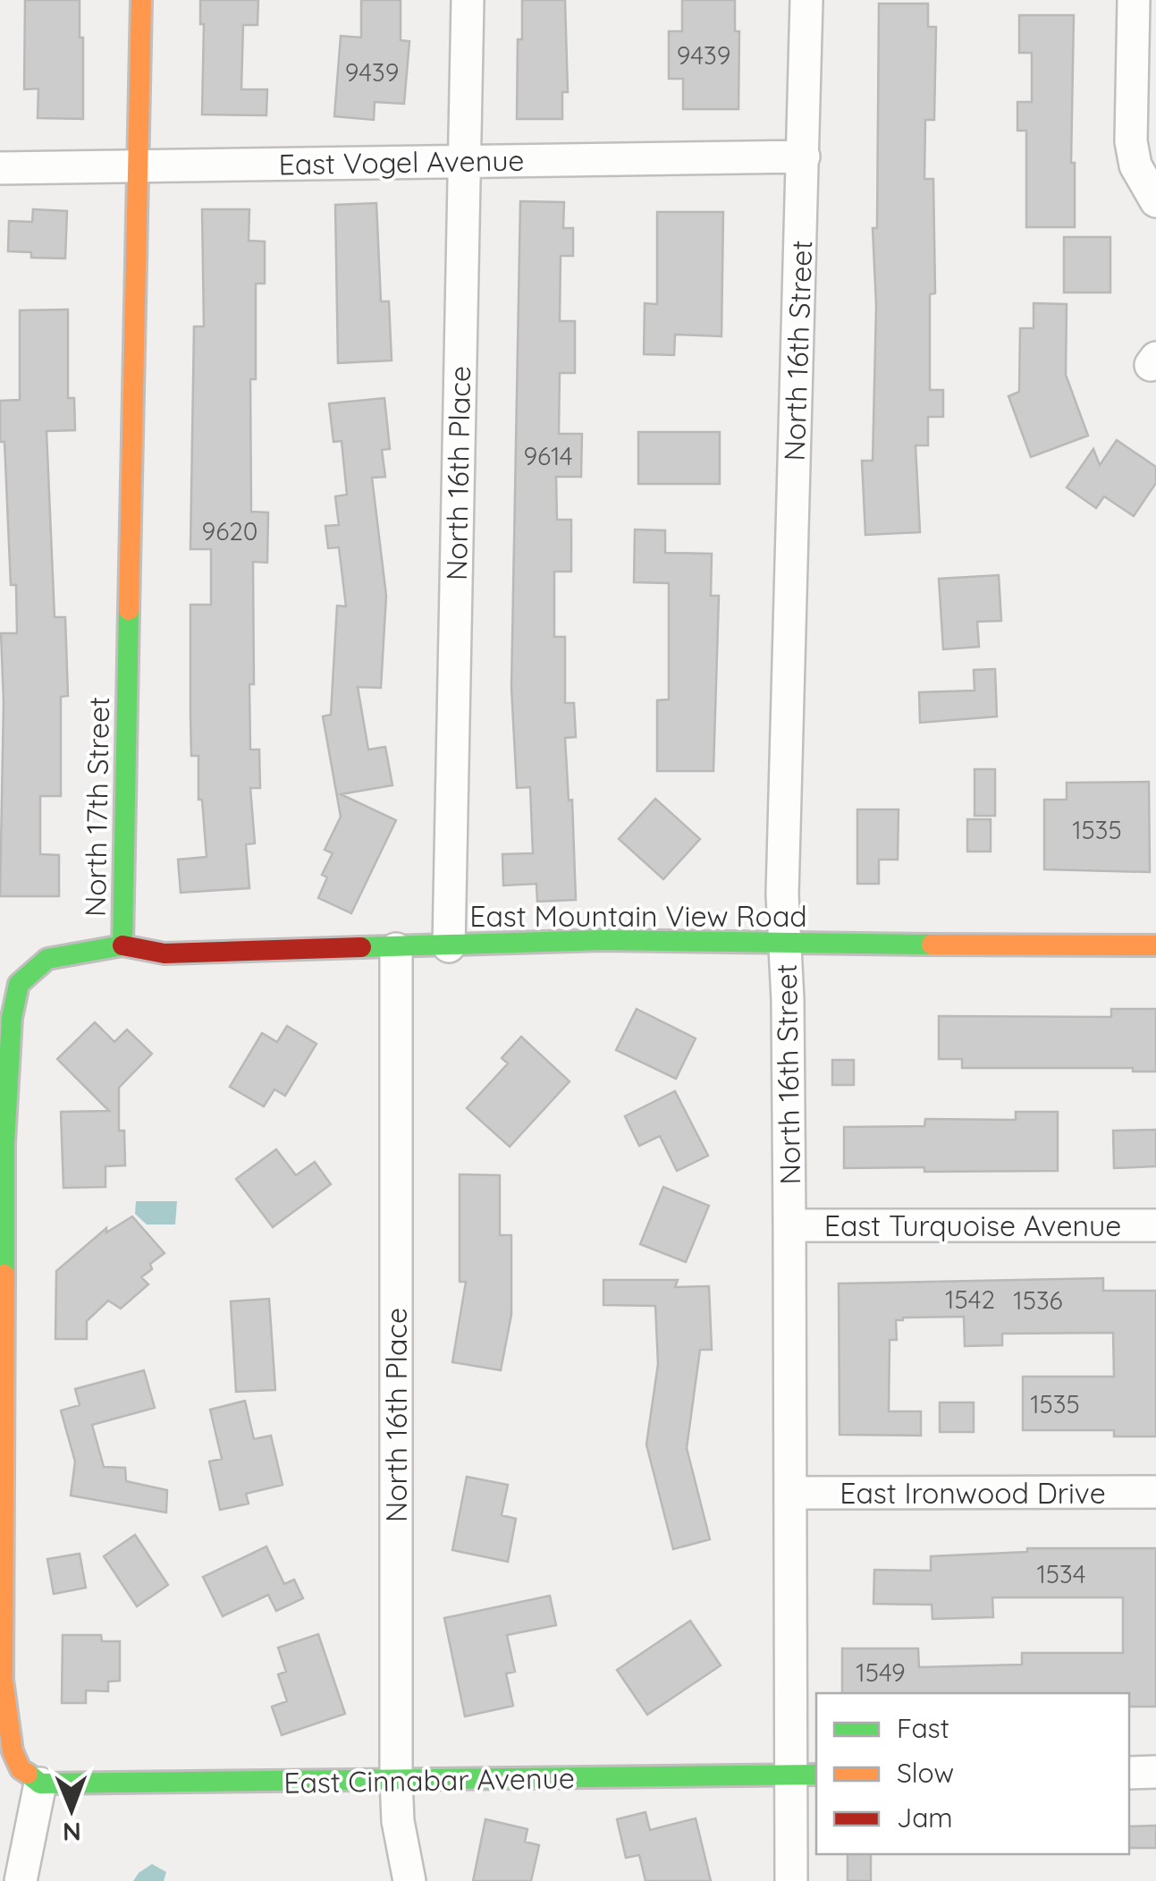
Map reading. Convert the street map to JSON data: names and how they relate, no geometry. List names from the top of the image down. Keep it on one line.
{"streets":{"street":["East Vogel Avenue","North 16th Street","North 16th Place","North 17th Street","East Mountain View Road","East Turquoise Avenue","East Ironwood Drive","East Cinnabar Avenue"]},"crossings":[["East Vogel Avenue","North 16th Street"],["East Vogel Avenue","North 16th Place"],["East Vogel Avenue","North 17th Street"],["North 16th Street","East Mountain View Road"],["North 16th Street","East Turquoise Avenue"],["North 16th Street","East Ironwood Drive"],["North 16th Street","East Cinnabar Avenue"],["North 16th Place","East Mountain View Road"],["North 16th Place","East Cinnabar Avenue"],["North 17th Street","East Mountain View Road"],["North 17th Street","East Cinnabar Avenue"]],"house_numbers":["9439","9439","9614","9620","1535","1542","1536","1535","1534","1549"],"legend":["Fast","Slow","Jam"],"north":"bottom"}
